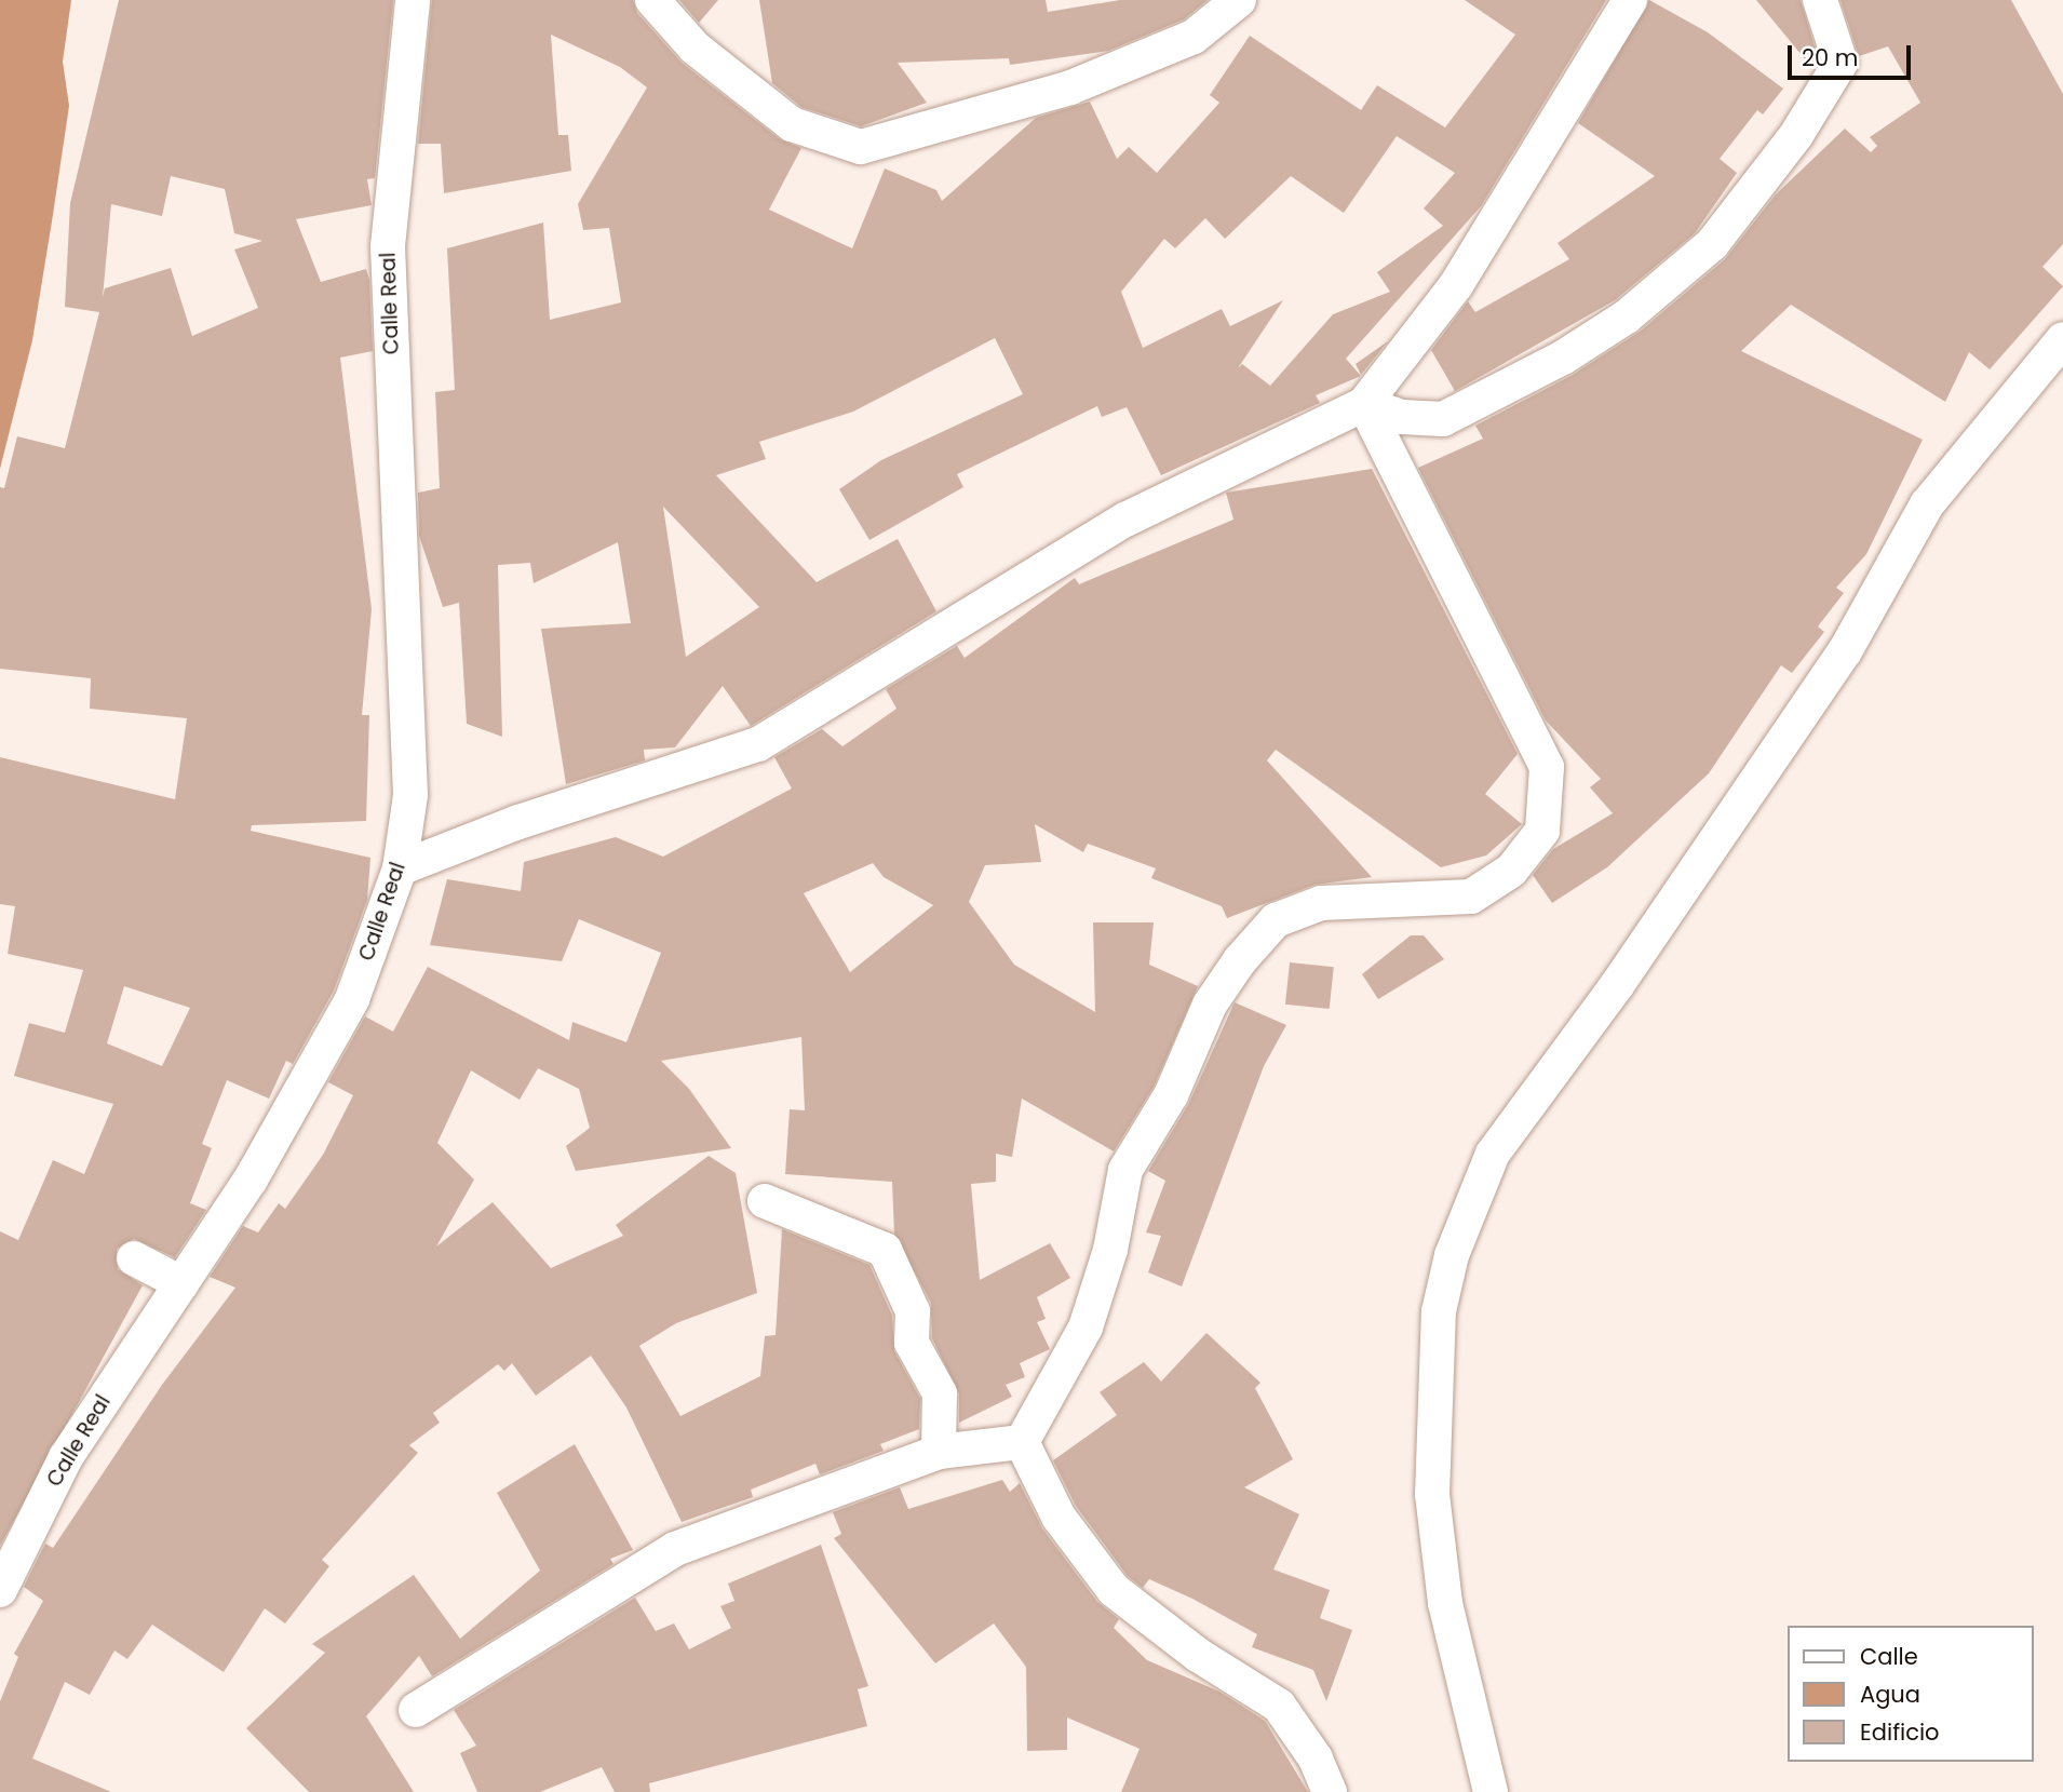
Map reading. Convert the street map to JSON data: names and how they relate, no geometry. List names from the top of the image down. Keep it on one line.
{"streets":{"street":["Calle Real"]},"legend":["Calle","Agua","Edificio"],"scale_bar":"20 m"}
